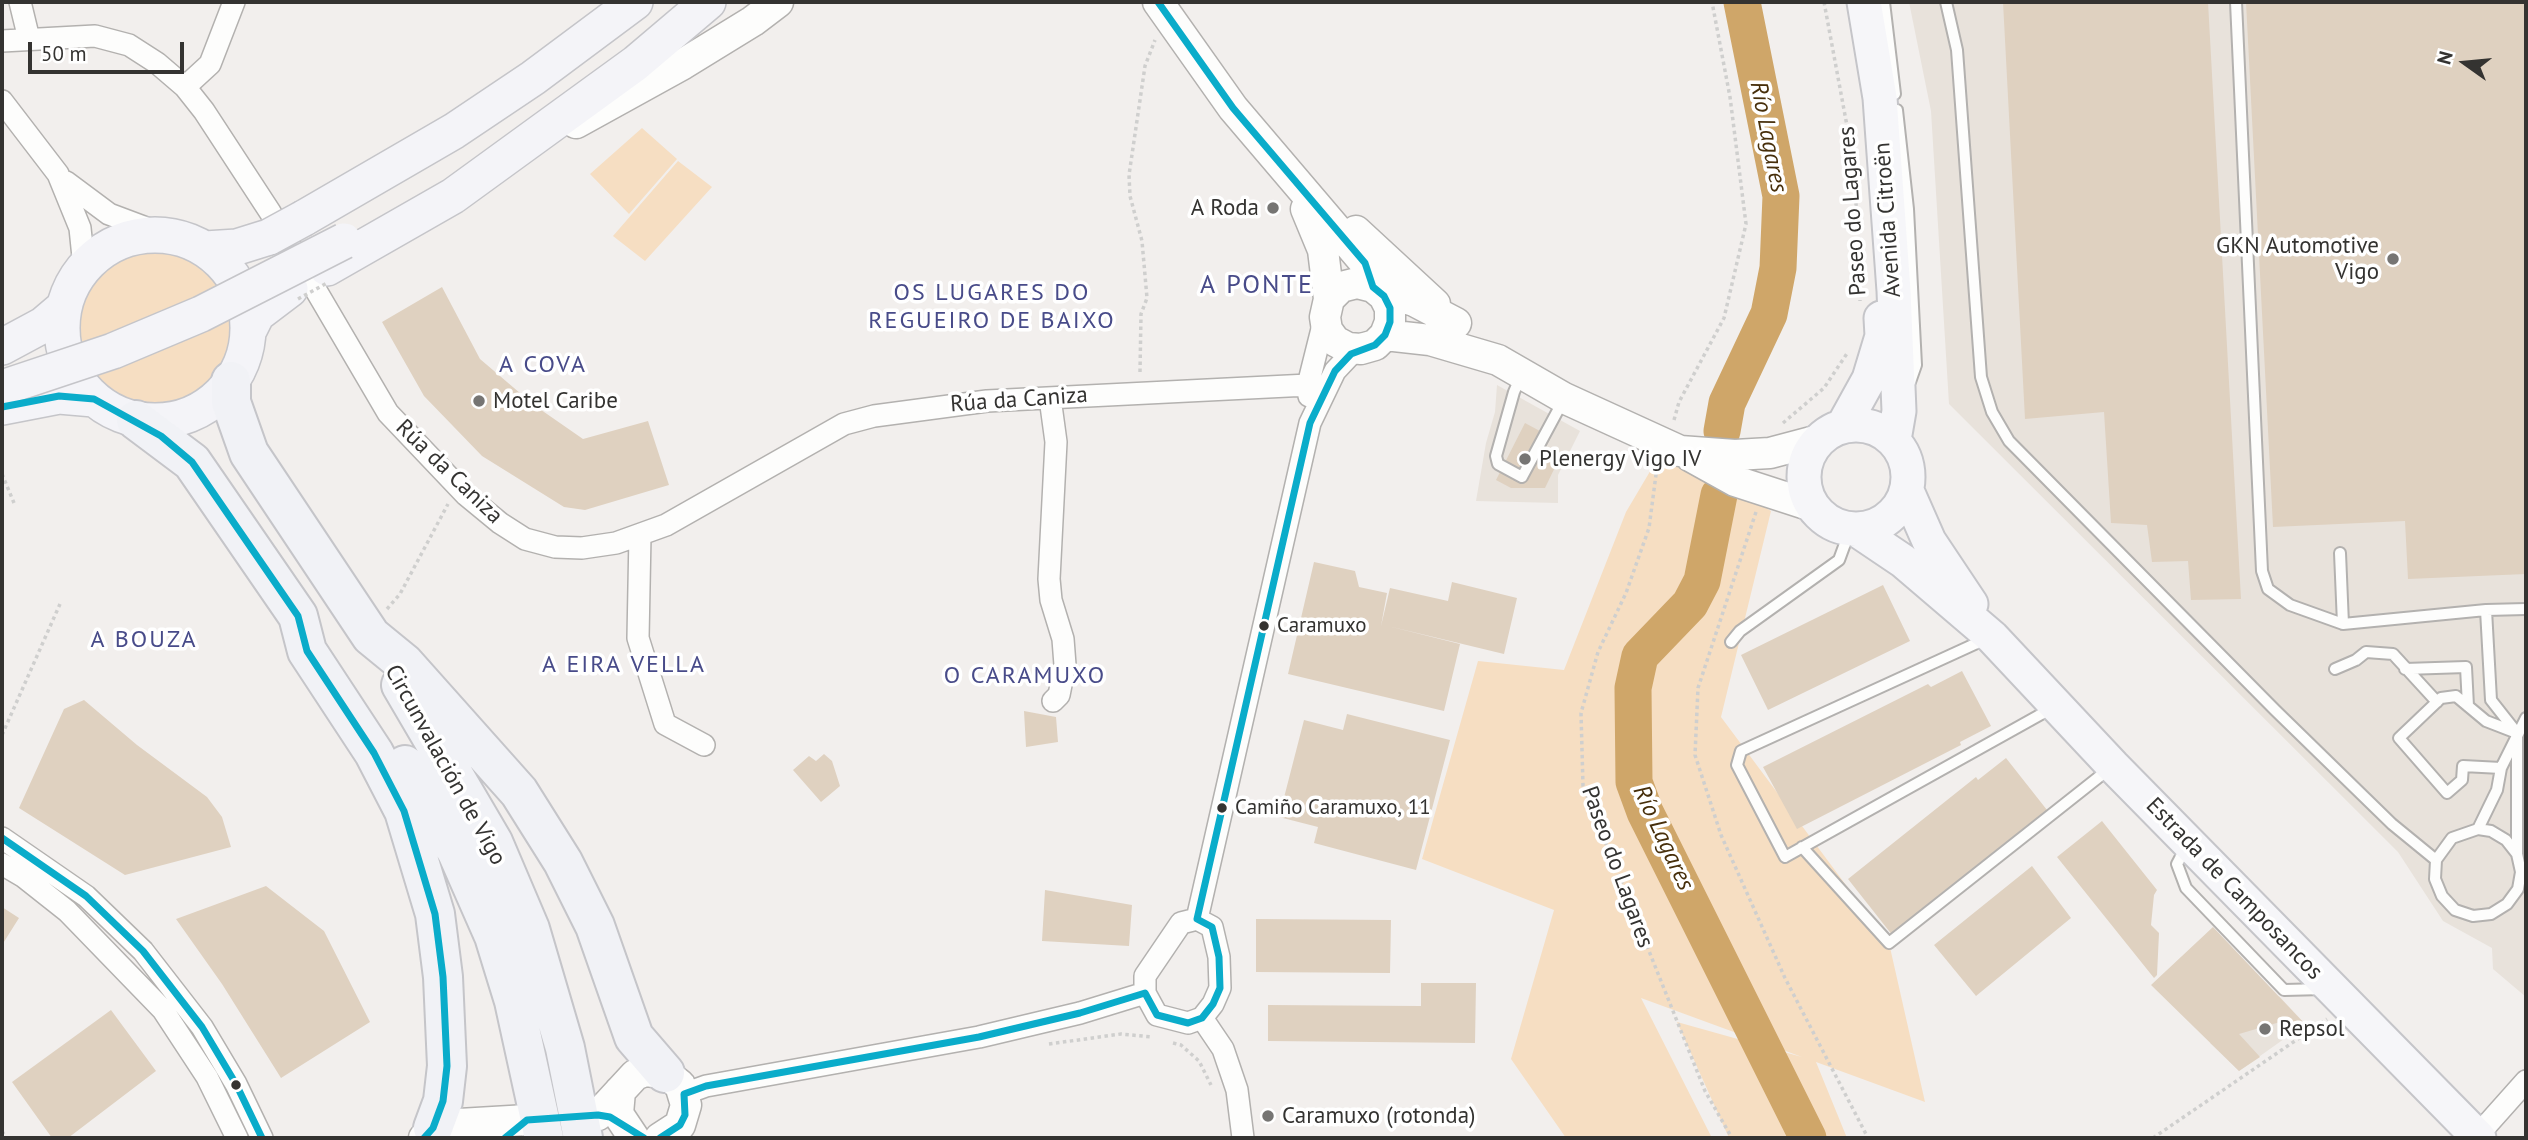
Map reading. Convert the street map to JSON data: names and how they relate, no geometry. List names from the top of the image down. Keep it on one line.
{"streets":{"highway":["Circunvalación de Vigo"],"main road":["Avenida Citroën","Estrada de Camposancos"],"street":["Rúa da Caniza"],"path":["Paseo do Lagares"]},"crossings":[["Avenida Citroën","Estrada de Camposancos"]],"districts":["A PONTE","OS LUGARES DO REGUEIRO DE BAIXO","A COVA","A BOUZA","A EIRA VELLA","O CARAMUXO"],"water":["Río Lagares"],"places":["A Roda","GKN Automotive Vigo","Motel Caribe","Plenergy Vigo IV","Caramuxo","Camiño Caramuxo, 11","Repsol","Caramuxo (rotonda)"],"scale_bar":"50 m","north":"left"}
